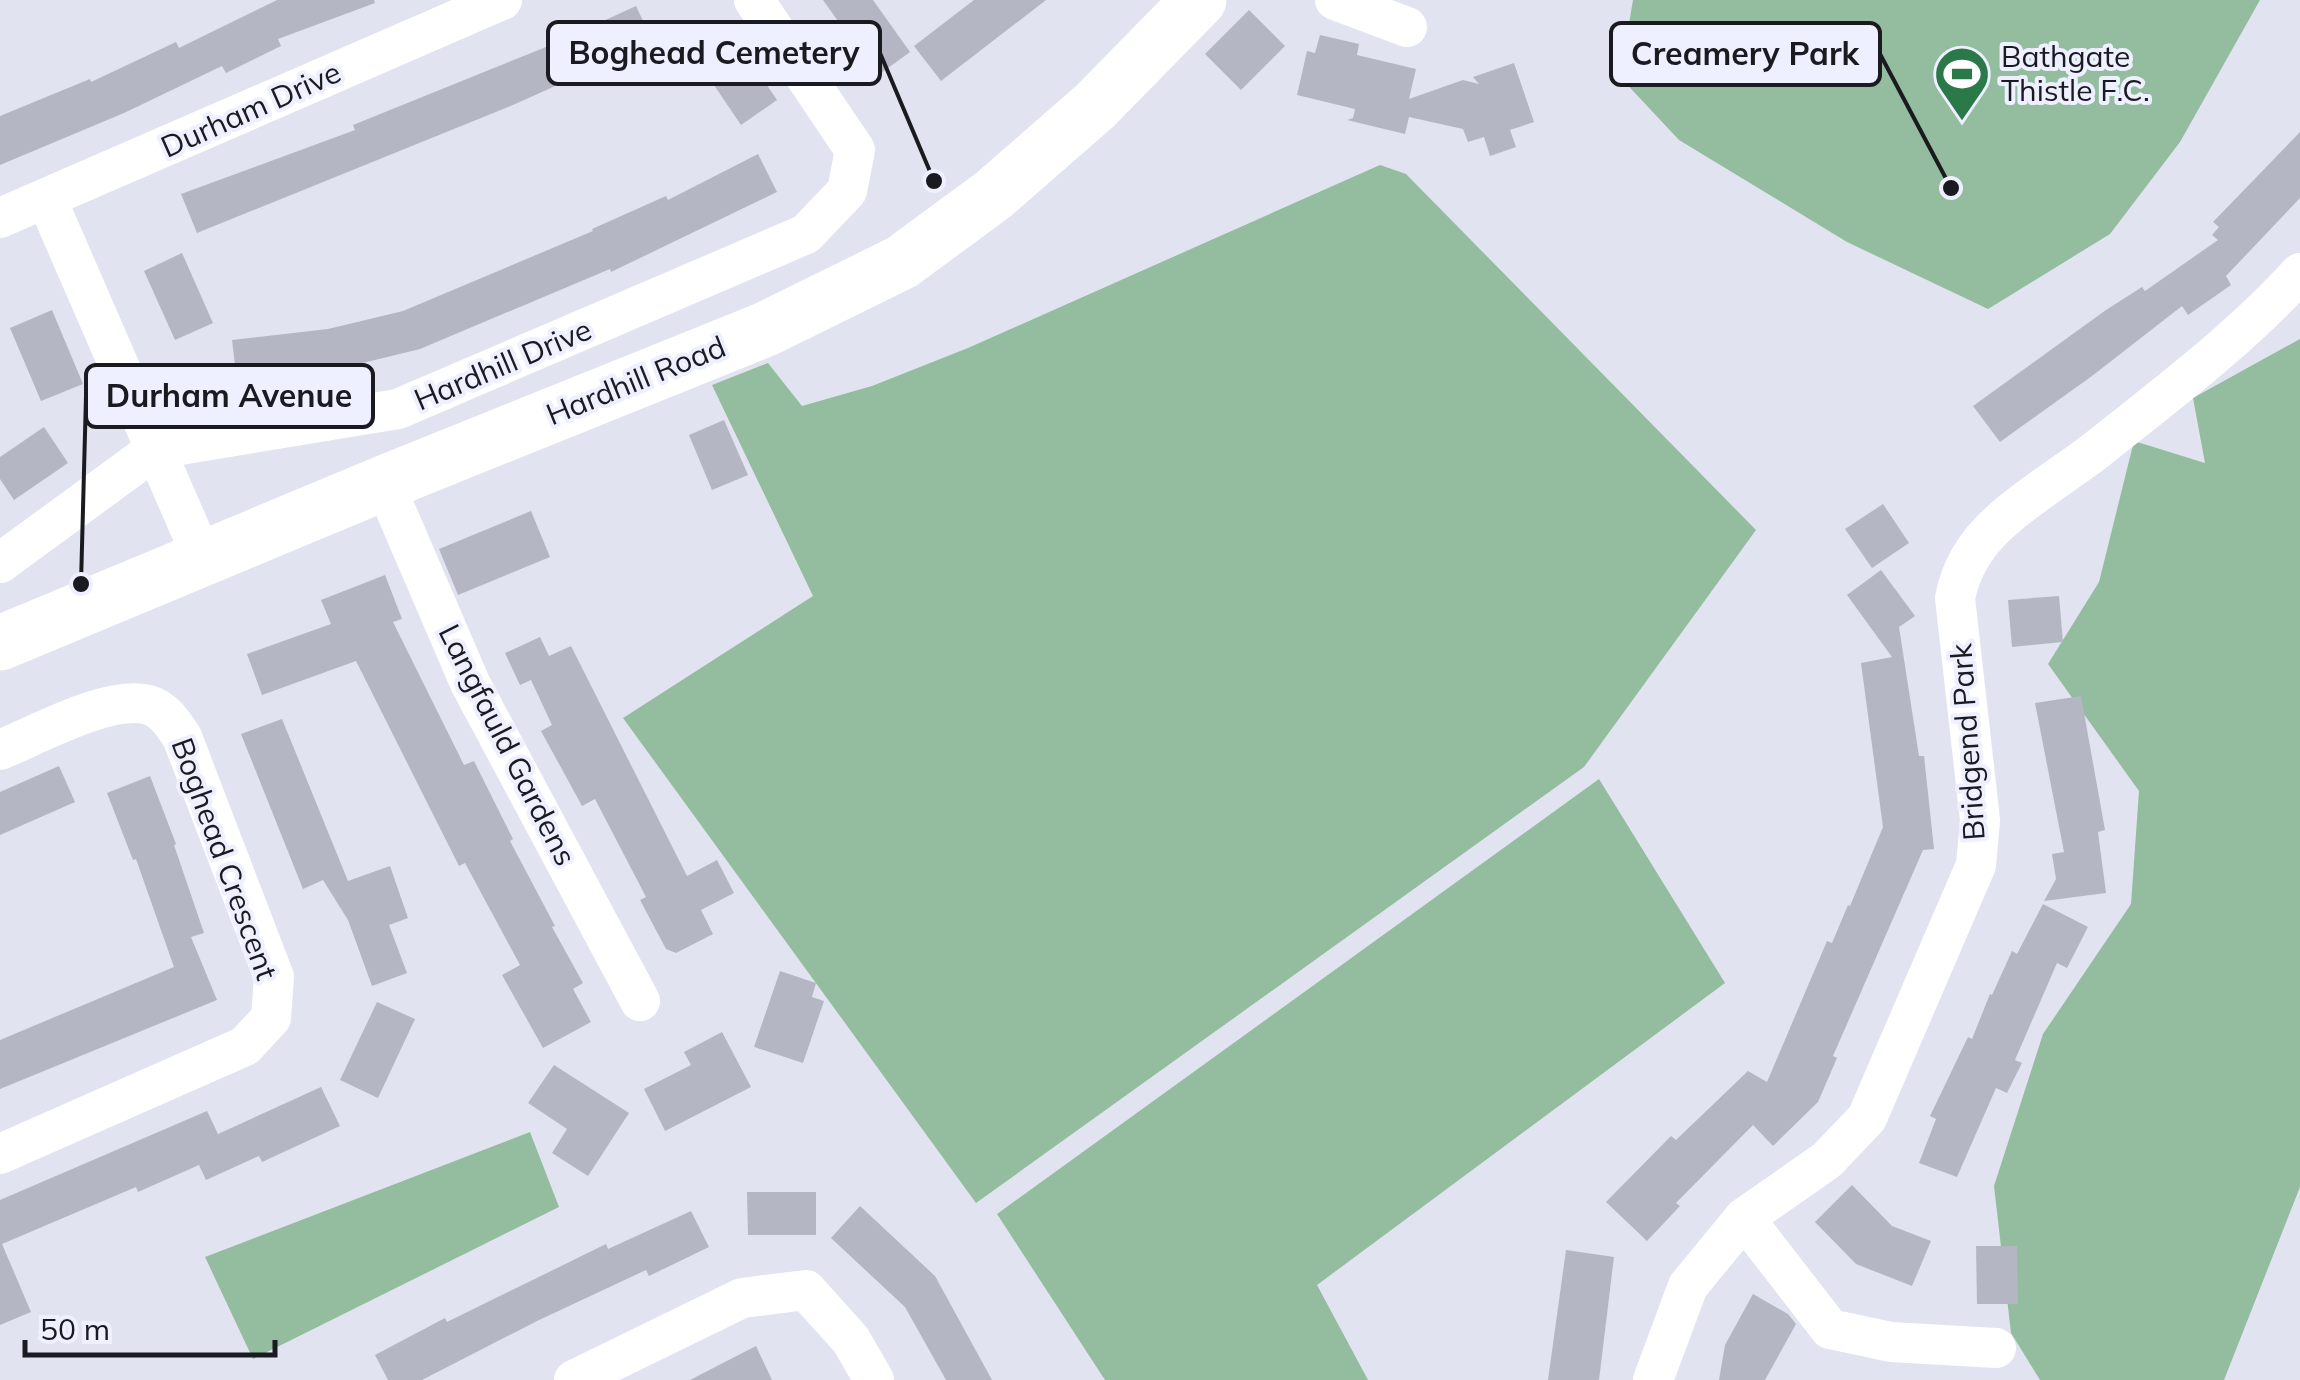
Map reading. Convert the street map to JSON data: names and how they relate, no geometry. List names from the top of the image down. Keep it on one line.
{"streets":{"main road":["Hardhill Road"],"street":["Durham Drive","Hardhill Drive","Bridgend Park","Langfauld Gardens","Boghead Crescent"]},"crossings":[["Hardhill Road","Langfauld Gardens"]],"places":{"sports":["Bathgate Thistle F.C."],"other":["Boghead Cemetery","Creamery Park","Durham Avenue"]},"scale_bar":"50 m"}
